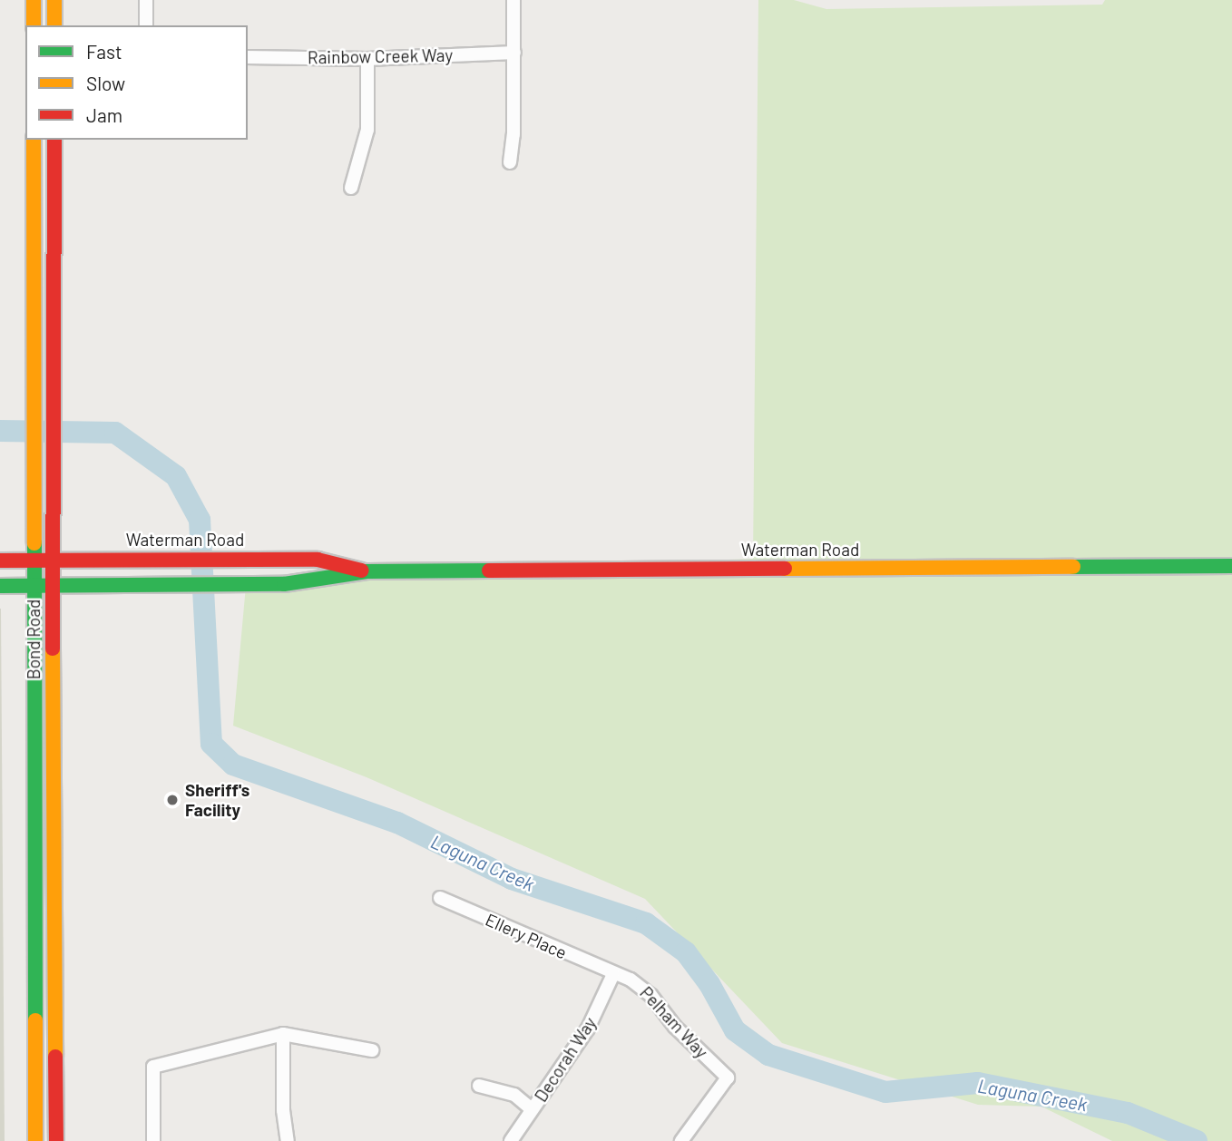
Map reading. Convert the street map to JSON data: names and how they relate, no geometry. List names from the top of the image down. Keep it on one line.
{"streets":{"main road":["Waterman Road","Bond Road"],"street":["Rainbow Creek Way","Ellery Place","Pelham Way","Decorah Way"]},"crossings":[["Waterman Road","Bond Road"],["Ellery Place","Pelham Way"],["Ellery Place","Decorah Way"],["Pelham Way","Decorah Way"]],"water":["Laguna Creek"],"places":["Sheriff's Facility"],"legend":["Fast","Slow","Jam"]}
